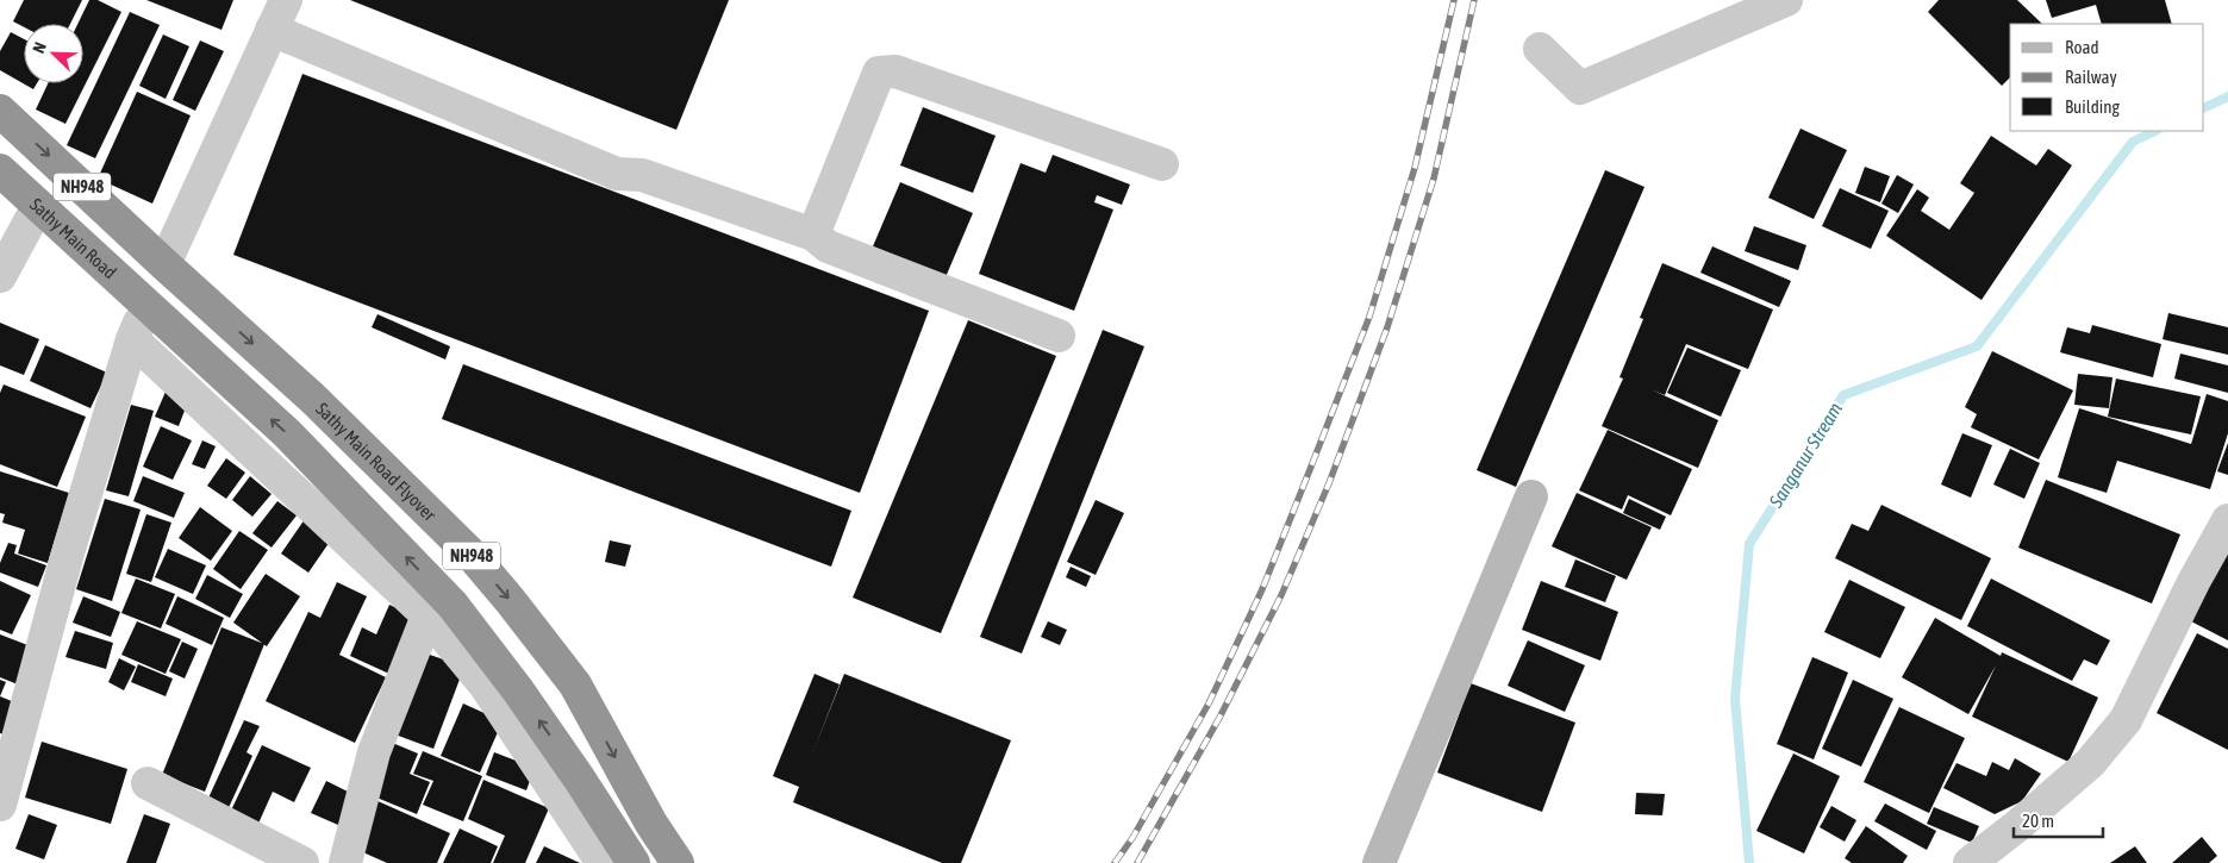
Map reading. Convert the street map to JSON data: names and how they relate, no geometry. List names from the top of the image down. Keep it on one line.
{"streets":{"highway":["NH948","Sathy Main Road","Sathy Main Road Flyover"]},"crossings":[["NH948","Sathy Main Road"],["NH948","Sathy Main Road Flyover"]],"water":["Sanganur Stream"],"legend":["Road","Railway","Building"],"scale_bar":"20 m","north":"top left"}
